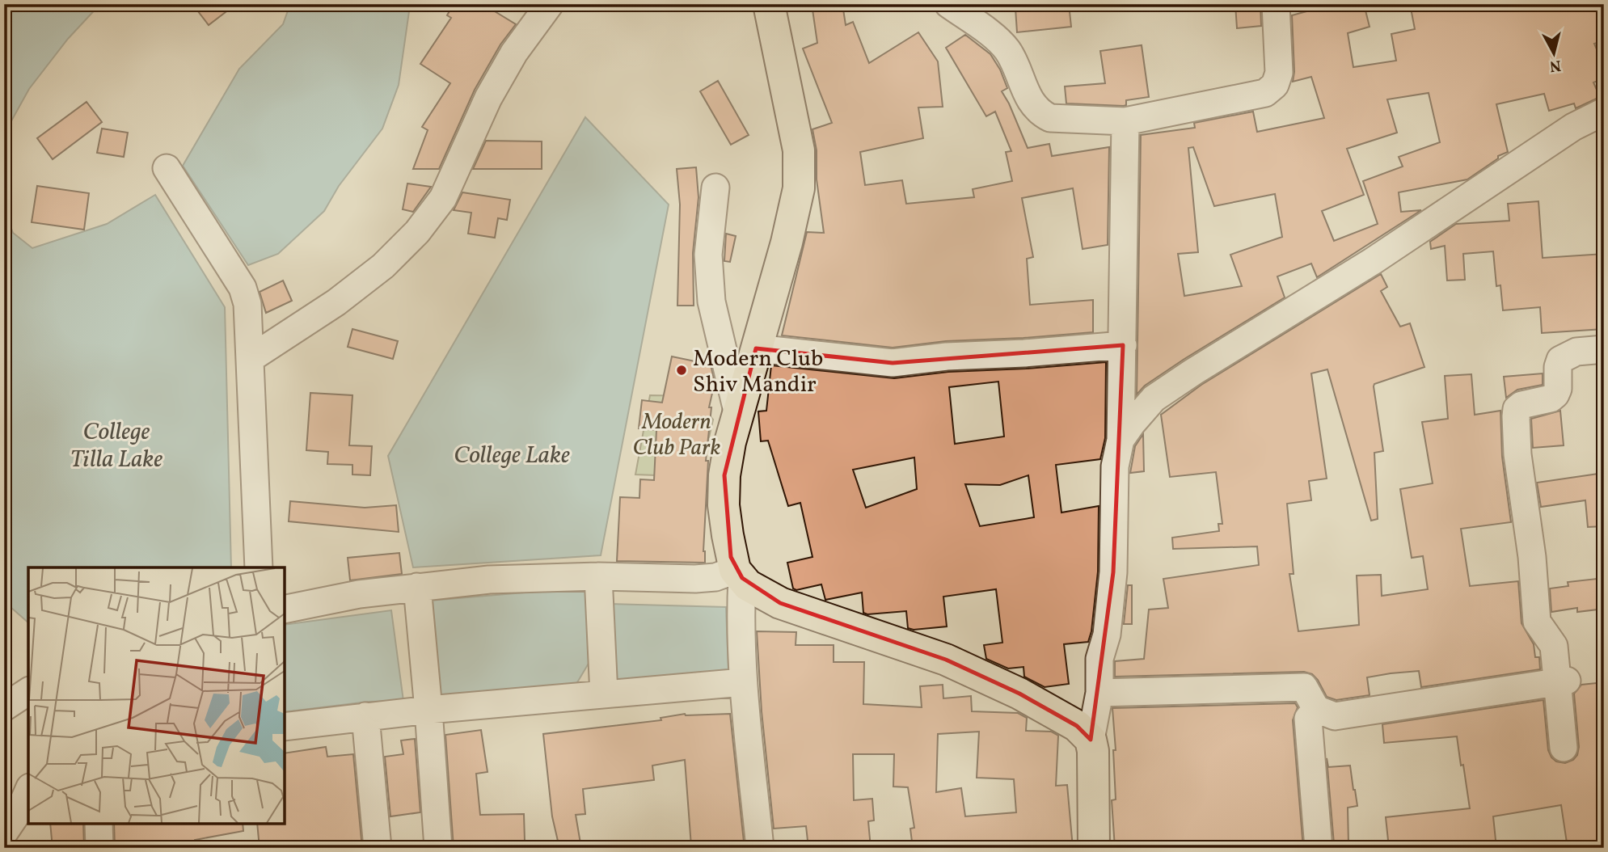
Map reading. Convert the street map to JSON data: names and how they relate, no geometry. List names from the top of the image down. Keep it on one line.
{"water":["College Tilla Lake","College Lake"],"parks":["Modern Club Park"],"places":["Modern Club Shiv Mandir"],"north":"bottom"}
